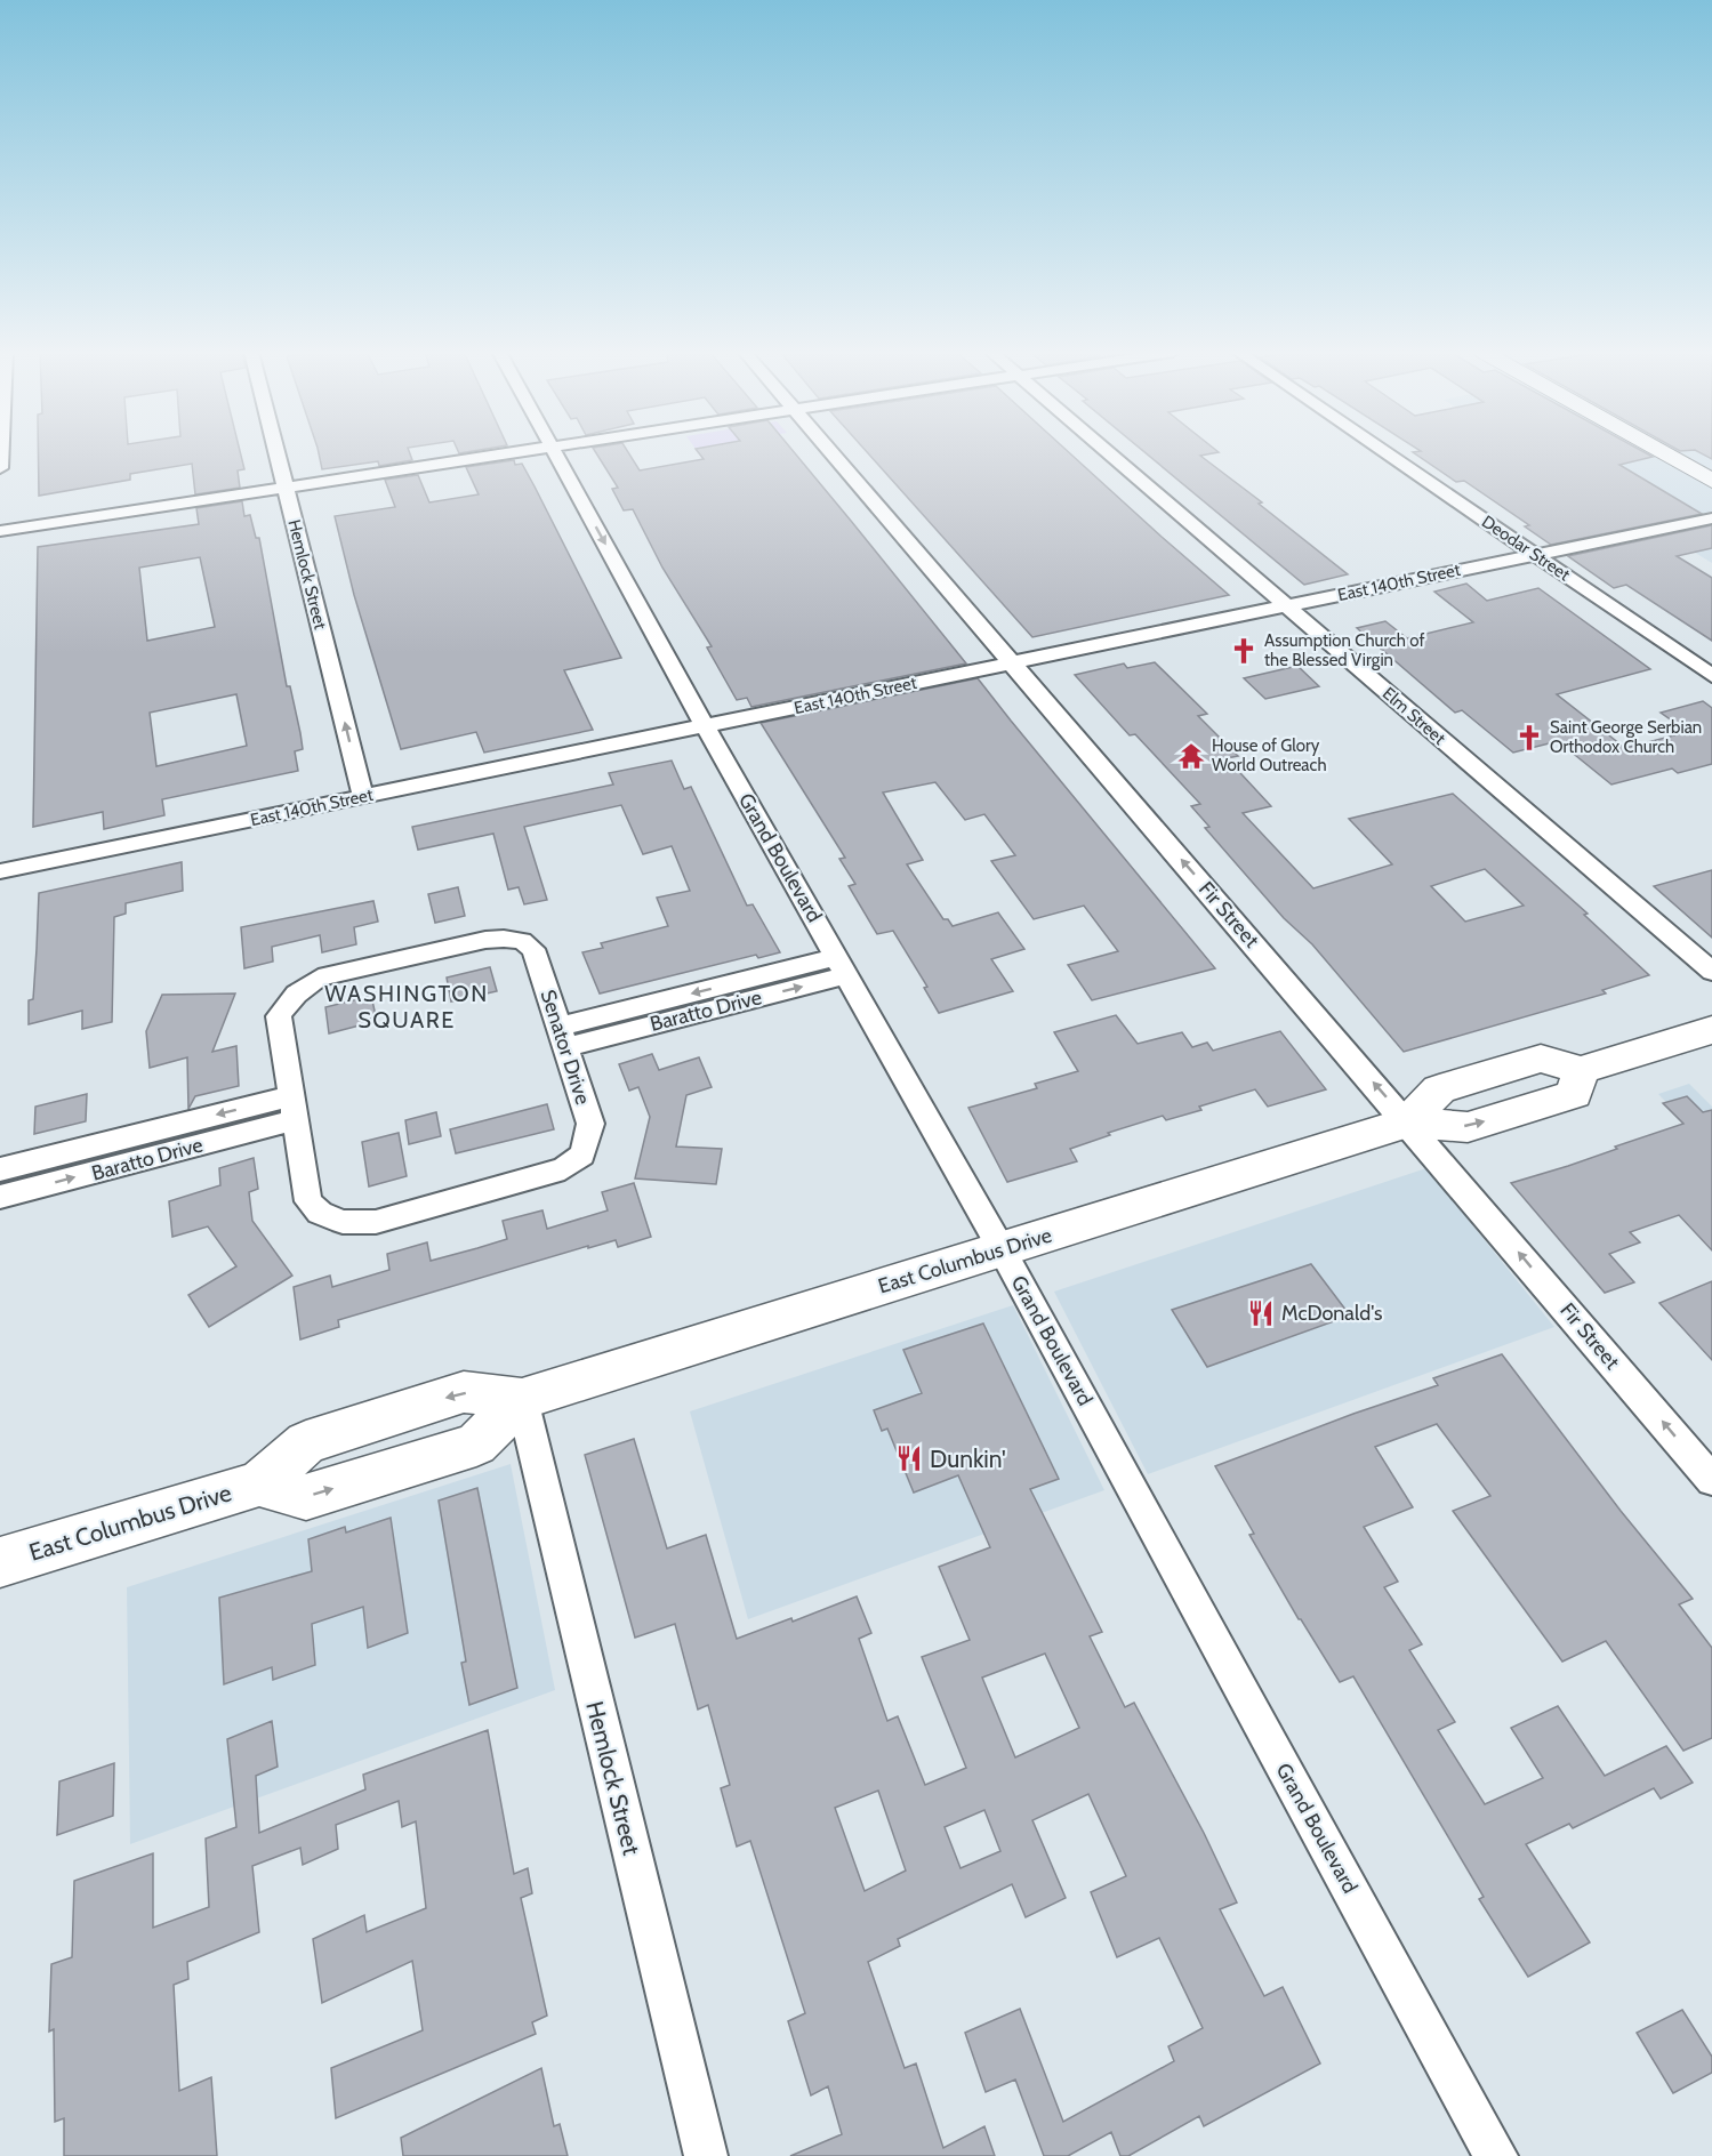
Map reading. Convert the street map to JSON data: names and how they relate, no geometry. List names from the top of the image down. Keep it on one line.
{"streets":{"main road":["East Columbus Drive"],"street":["Deodar Street","Hemlock Street","East 140th Street","Elm Street","Grand Boulevard","Fir Street","Baratto Drive","Senator Drive"]},"crossings":[["Deodar Street","East 140th Street"],["Hemlock Street","East 140th Street"],["Hemlock Street","East Columbus Drive"],["East 140th Street","Elm Street"],["East 140th Street","Grand Boulevard"],["East 140th Street","Fir Street"],["Grand Boulevard","Baratto Drive"],["Grand Boulevard","East Columbus Drive"],["Fir Street","East Columbus Drive"],["Baratto Drive","Senator Drive"]],"one_way":["Fir Street"],"districts":["WASHINGTON SQUARE"],"places":{"church":["Assumption Church of the Blessed Virgin","Saint George Serbian Orthodox Church"],"temple":["House of Glory World Outreach"],"restaurant":["McDonald's","Dunkin'"]}}
